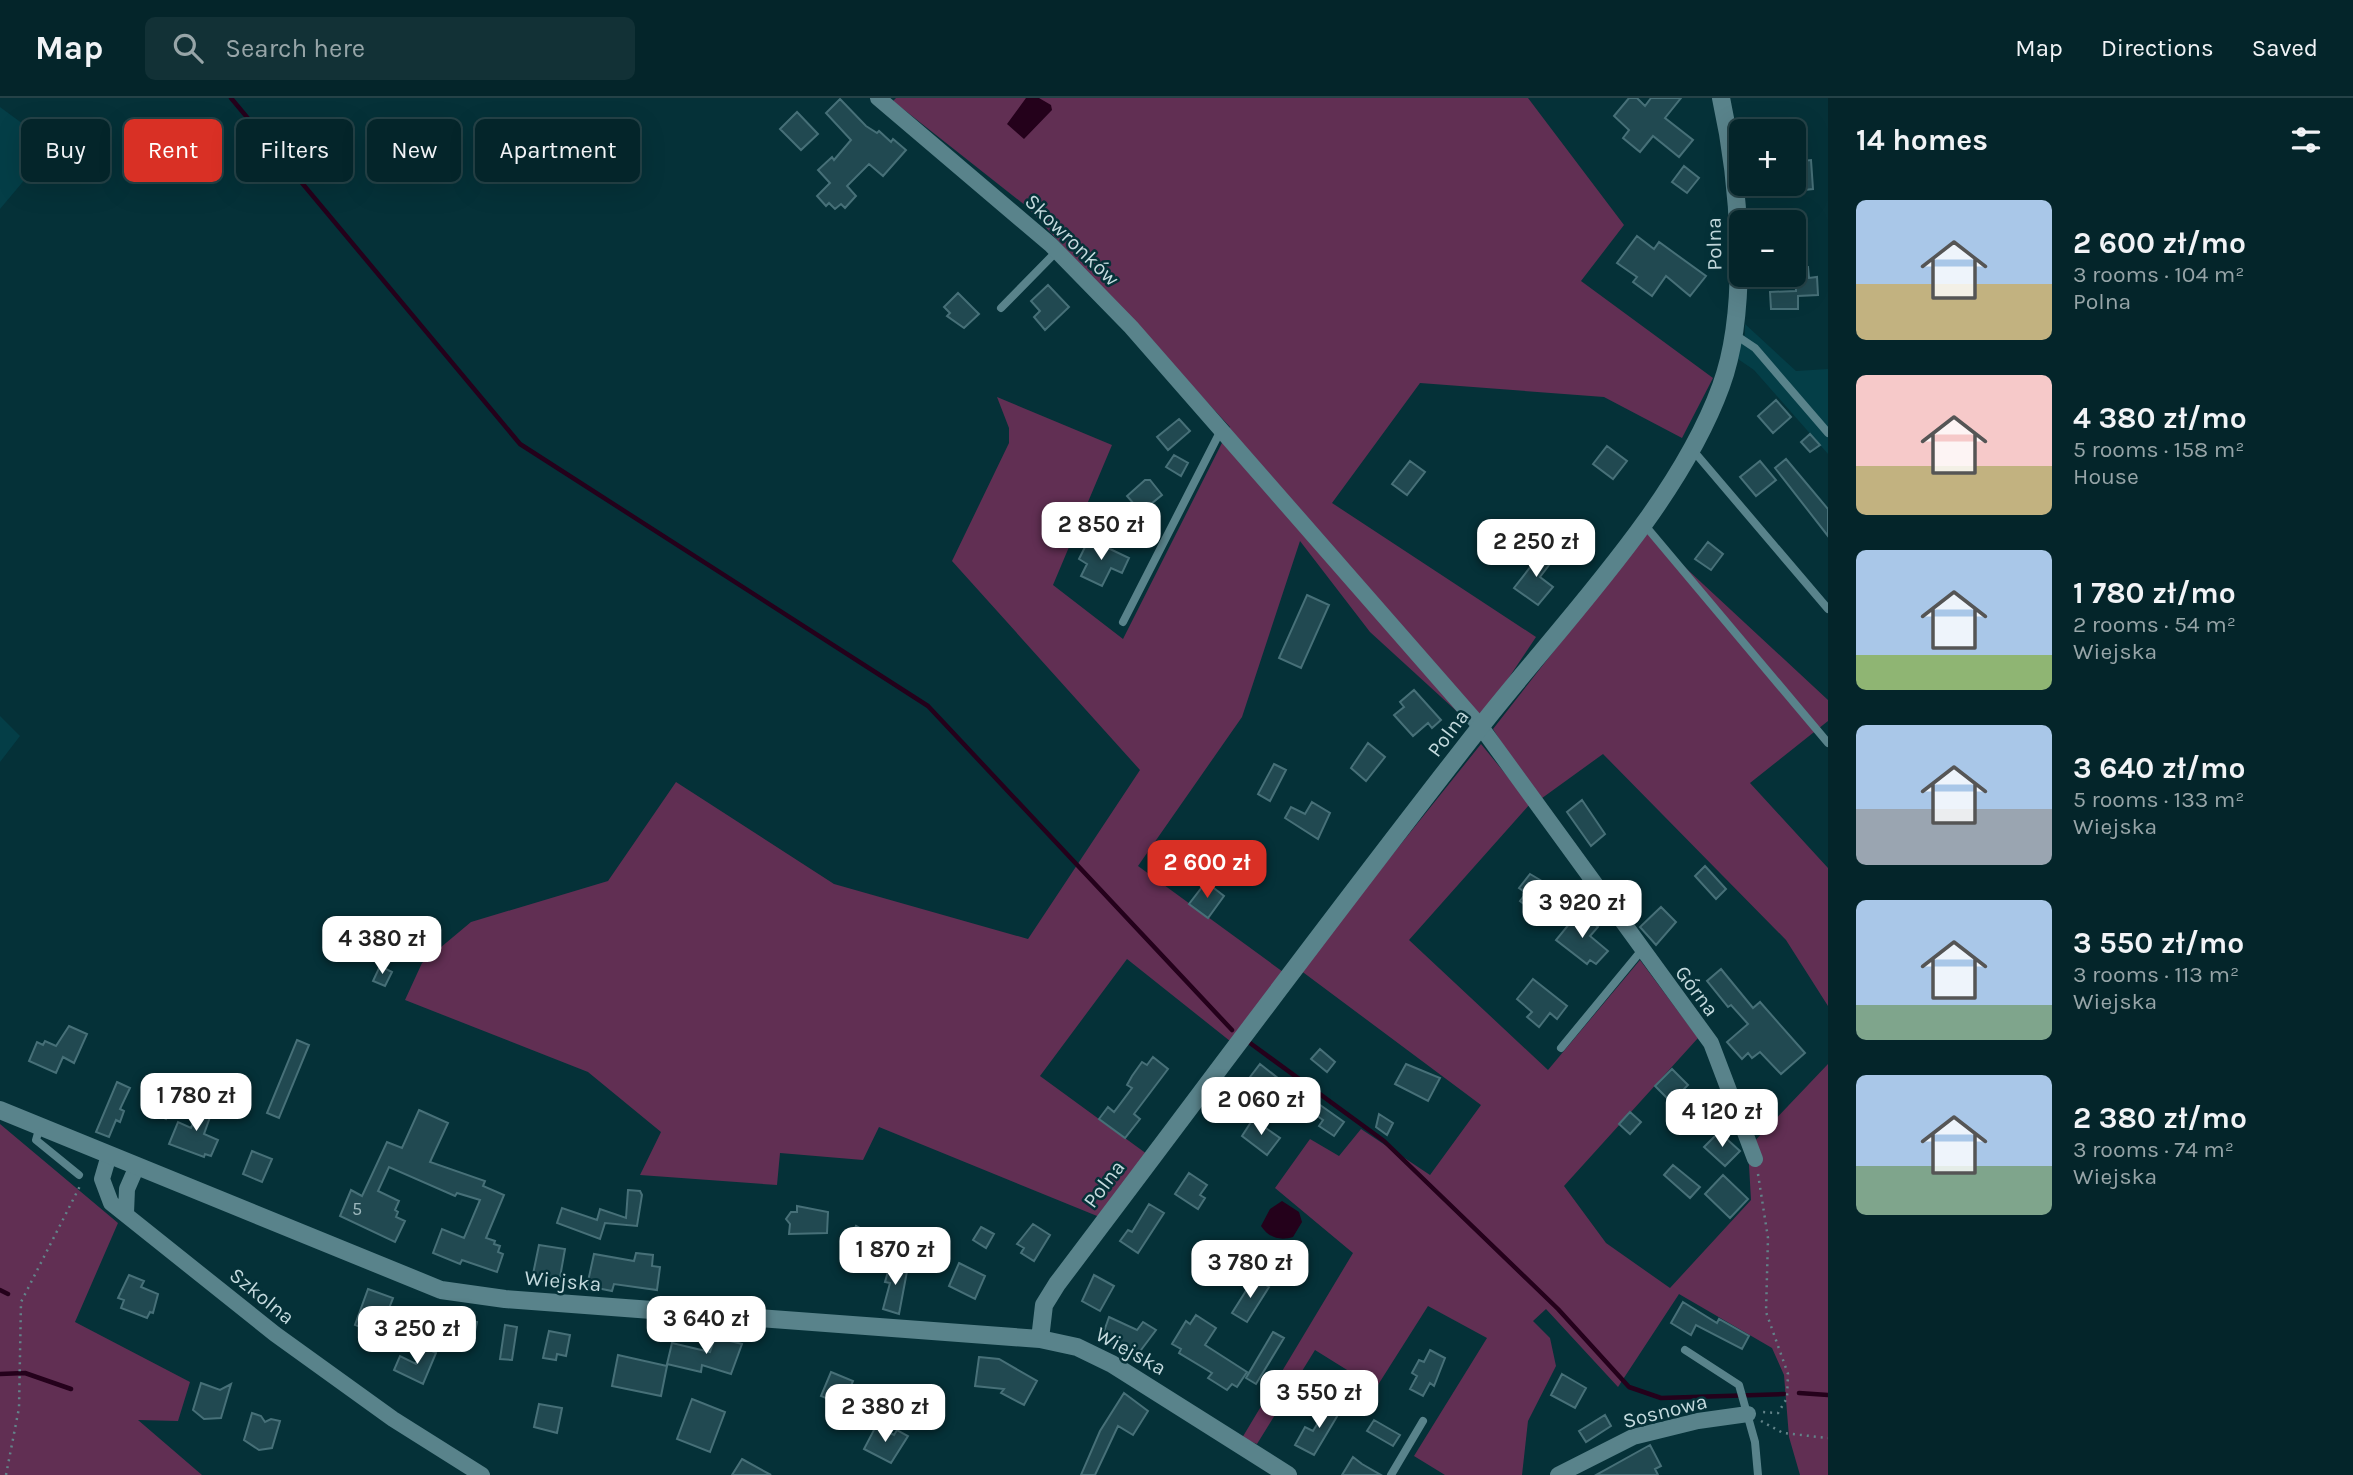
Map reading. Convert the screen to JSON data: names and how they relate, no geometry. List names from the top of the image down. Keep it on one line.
{"streets":{"street":["Skowronków","Polna","Górna","Wiejska","Szkolna","Sosnowa"]},"crossings":[["Skowronków","Polna"],["Skowronków","Górna"],["Polna","Górna"],["Polna","Wiejska"]],"house_numbers":["5"],"page":{"header":"Map","search":"Search here","nav":["Map","Directions","Saved"],"heading":"14 homes","map_buttons":["+","−"],"chip":["Buy","Rent","Filters","New","Apartment"],"list":[{"name":"2 600 zł/mo","note":"3 rooms · 104 m² · Polna"},{"name":"4 380 zł/mo","note":"5 rooms · 158 m² · House"},{"name":"1 780 zł/mo","note":"2 rooms · 54 m² · Wiejska"},{"name":"3 640 zł/mo","note":"5 rooms · 133 m² · Wiejska"},{"name":"3 550 zł/mo","note":"3 rooms · 113 m² · Wiejska"},{"name":"2 380 zł/mo","note":"3 rooms · 74 m² · Wiejska"}],"price":["2 850 zł","2 250 zł","2 600 zł","3 920 zł","4 380 zł","1 780 zł","2 060 zł","4 120 zł","1 870 zł","3 780 zł","3 640 zł","3 250 zł","3 550 zł","2 380 zł"]}}
